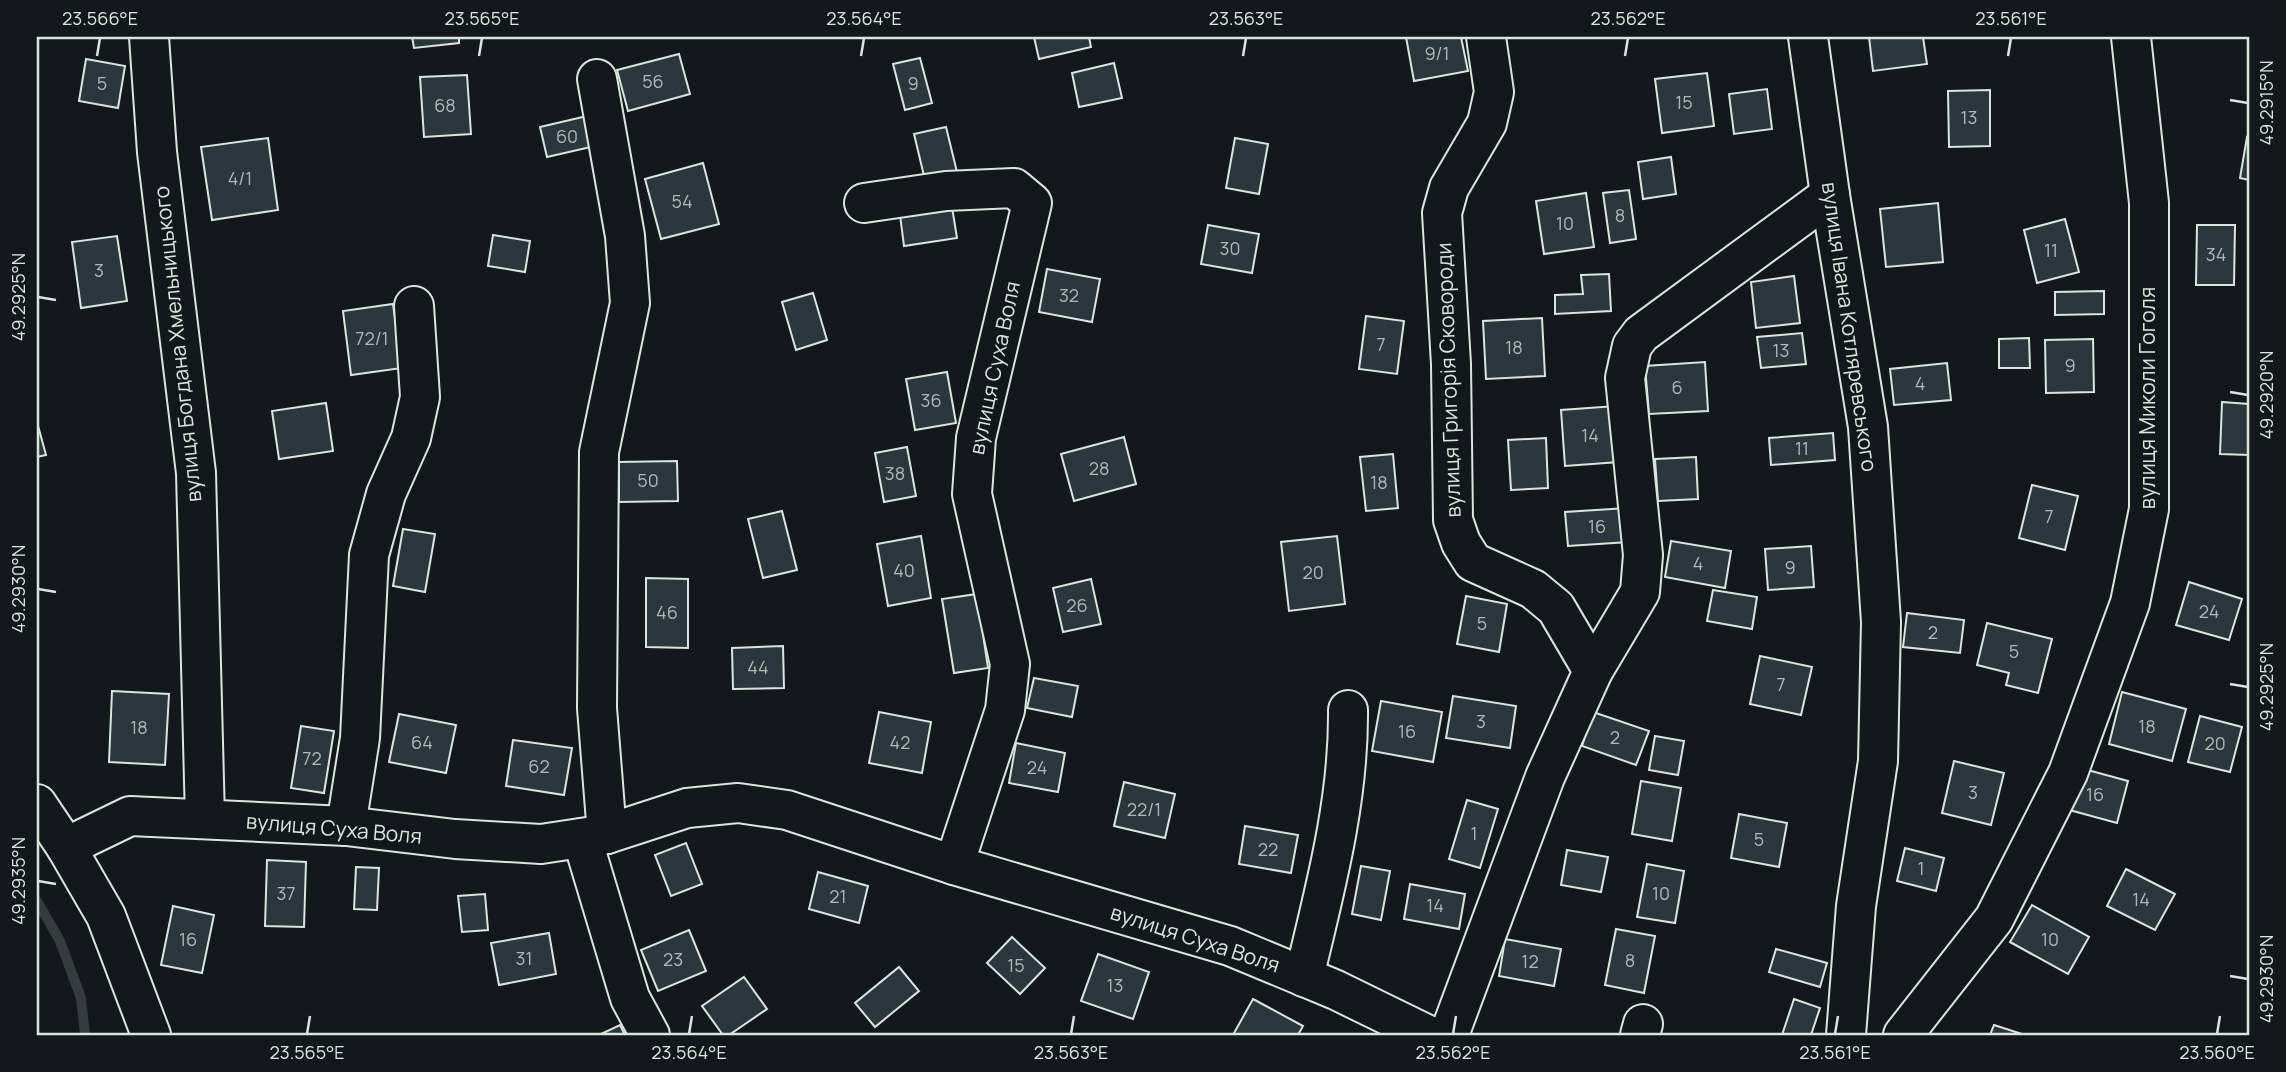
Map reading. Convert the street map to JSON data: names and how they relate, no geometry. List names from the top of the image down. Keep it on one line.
{"streets":{"street":["вулиця Івана Котляревського","вулиця Богдана Хмельницького","вулиця Суха Воля","вулиця Григорія Сковороди","вулиця Миколи Гоголя"]},"crossings":[["вулиця Богдана Хмельницького","вулиця Суха Воля"]],"house_numbers":["9/1","56","5","9","15","68","13","60","4/1","54","8","10","30","11","34","3","32","72/1","7","18","13","9","4","6","36","14","11","28","38","50","18","7","16","4","9","40","20","26","24","46","5","2","5","44","7","3","18","18","16","2","64","42","20","72","62","24","3","16","22/1","1","5","22","1","37","10","21","14","14","16","10","31","23","8","12","15","13"],"coordinates":["23.566°E","23.565°E","23.564°E","23.563°E","23.562°E","23.561°E","49.2915°N","49.2925°N","49.2920°N","49.2930°N","49.2935°N","23.560°E"]}
